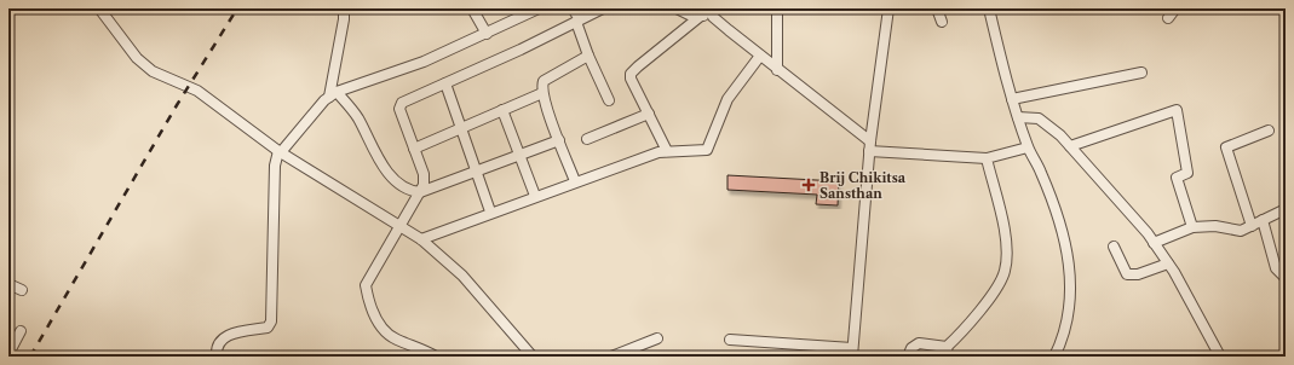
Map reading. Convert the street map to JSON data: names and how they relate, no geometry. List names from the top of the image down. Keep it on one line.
{"places":{"health":["Brij Chikitsa Sansthan"]}}
